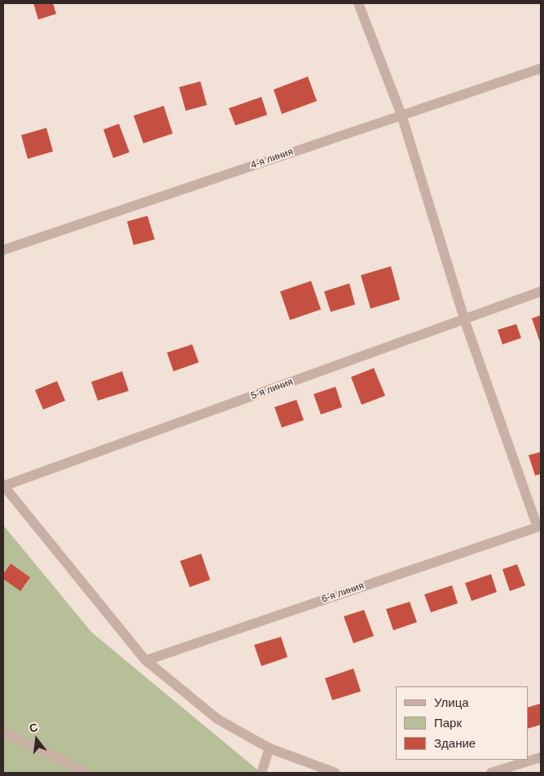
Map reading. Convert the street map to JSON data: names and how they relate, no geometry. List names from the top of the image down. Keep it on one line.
{"streets":{"street":["4-я линия","5-я линия","6-я линия"]},"legend":["Улица","Парк","Здание"],"north":"top"}
